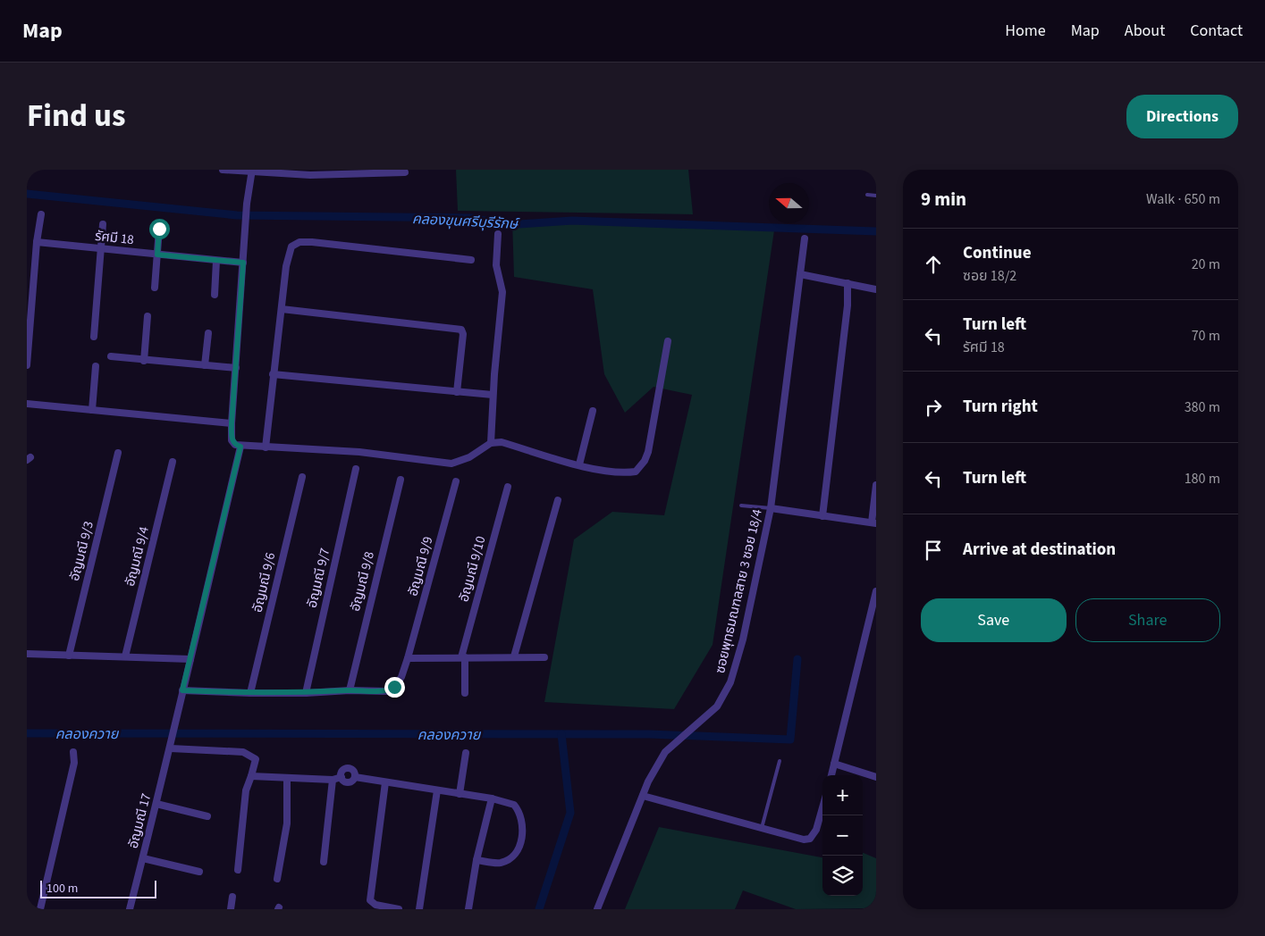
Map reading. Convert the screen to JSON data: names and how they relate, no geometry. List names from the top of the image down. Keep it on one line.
{"streets":{"street":["รัศมี 18","อัญมณี 9/3","อัญมณี 9/4","อัญมณี 9/9","อัญมณี 9/10","อัญมณี 9/7","อัญมณี 9/8","อัญมณี 9/6","ซอยพุทธมณฑลสาย 3 ซอย 18/4","อัญมณี 17"]},"crossings":[["อัญมณี 9/9","อัญมณี 9/7"],["อัญมณี 9/9","อัญมณี 9/8"],["อัญมณี 9/9","อัญมณี 9/6"],["อัญมณี 9/9","อัญมณี 17"]],"water":["คลองขุนศรีบุรีรักษ์","คลองควาย"],"scale_bar":"100 m","north":"left","page":{"header":"Map","nav":["Home","Map","About","Contact"],"title":"Find us","buttons":["Directions",["Save","Share"]],"heading":["9 min","Walk · 650 m"],"list":[["Continue","ซอย 18/2","20 m"],["Turn left","รัศมี 18","70 m"],["Turn right","380 m"],["Turn left","180 m"],"Arrive at destination"],"map_buttons":["+","−"],"scale":"100 m"}}
